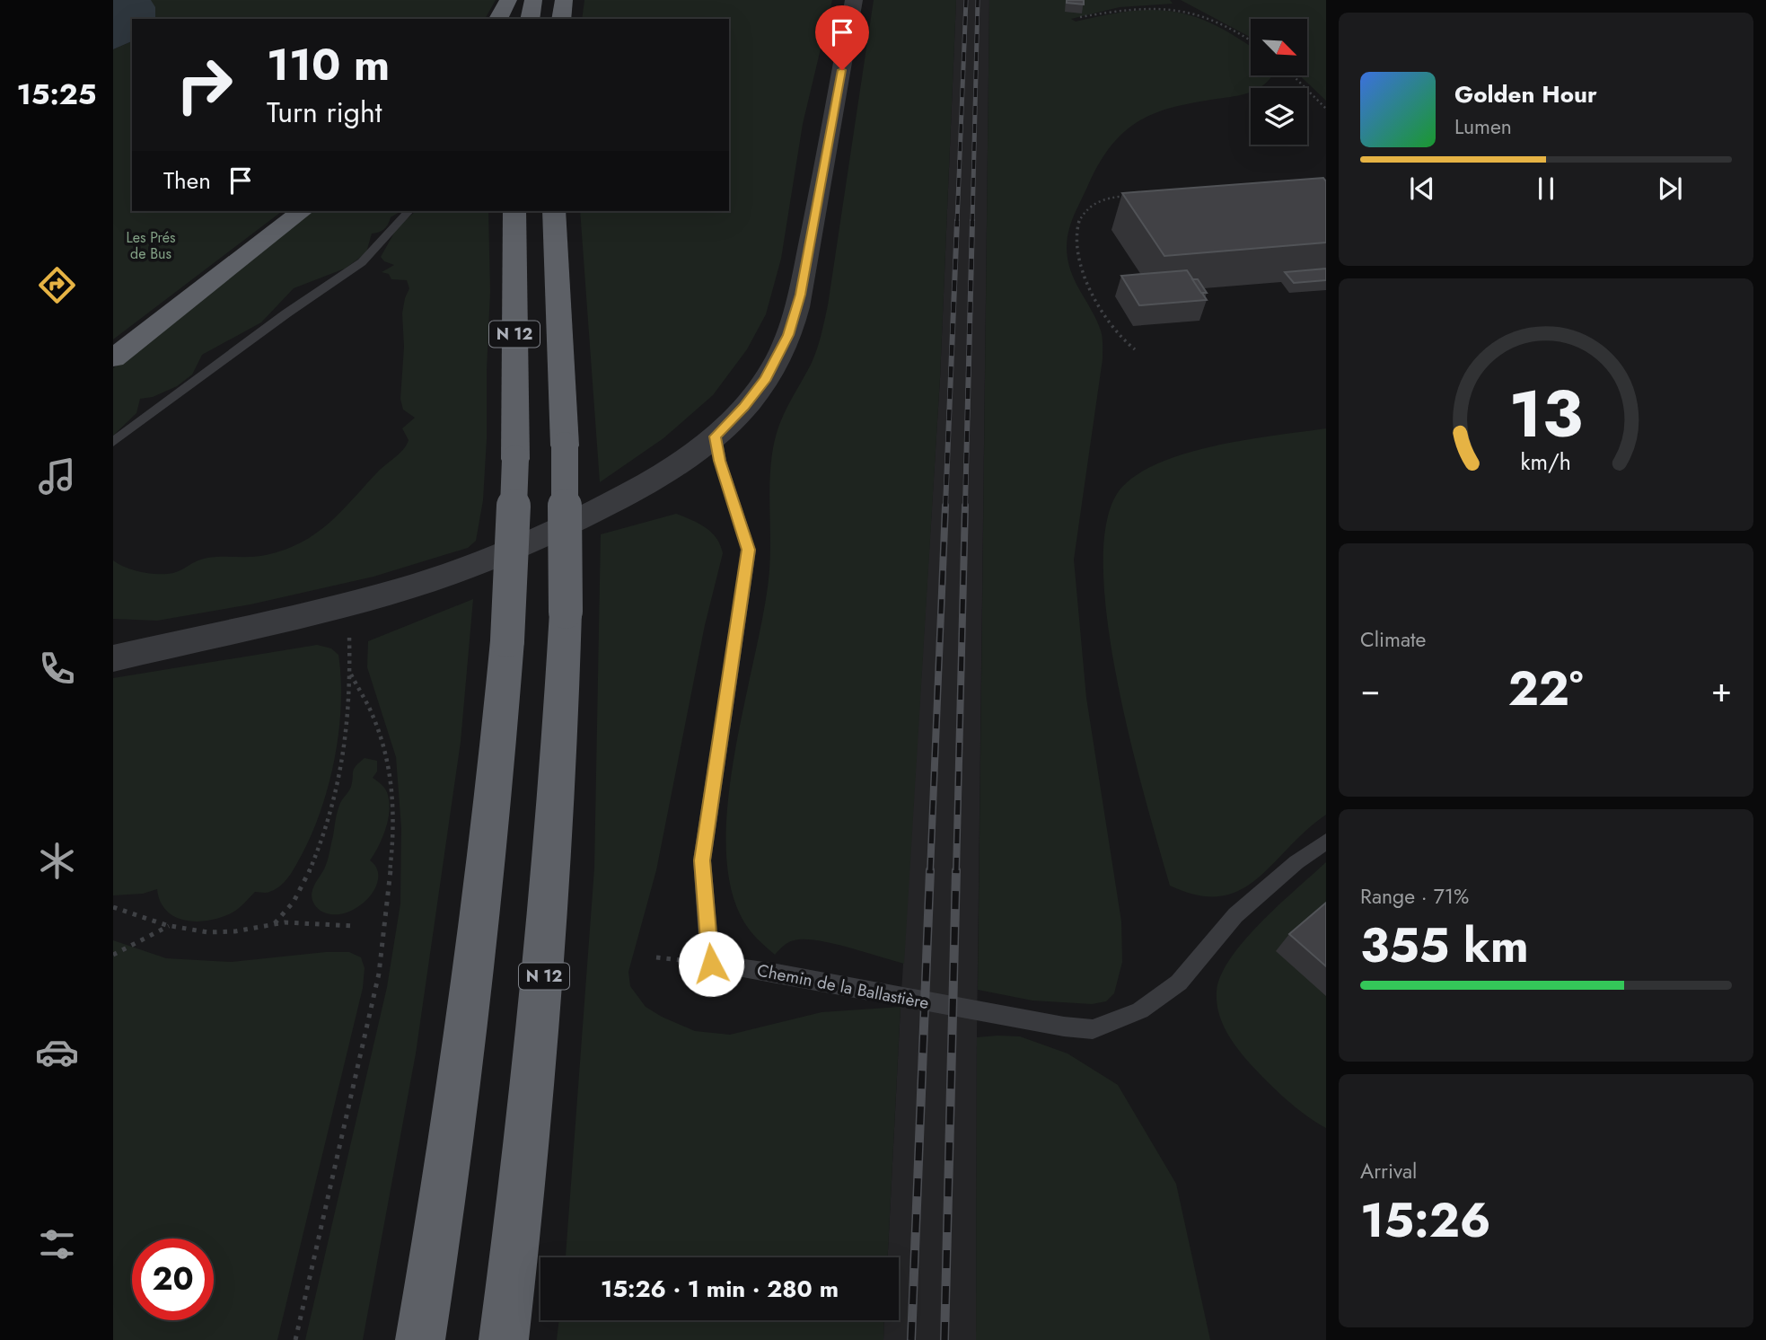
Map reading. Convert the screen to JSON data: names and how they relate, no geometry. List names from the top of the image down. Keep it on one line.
{"streets":{"highway":["N 12"],"lane":["Chemin de la Ballastière"]},"parks":["Les Prés de Bus"],"north":"bottom right","page":{"tabs":"15:25","turn":["110 m","Turn right"],"song":["Golden Hour","Lumen"],"then":"Then","tile":["Climate",["Range · 71%","355 km"],["Arrival","15:26"]],"heat":["−","22°","+"],"limit":"20","trip":"15:26 · 1 min · 280 m","gauge":["13","km/h"]}}
